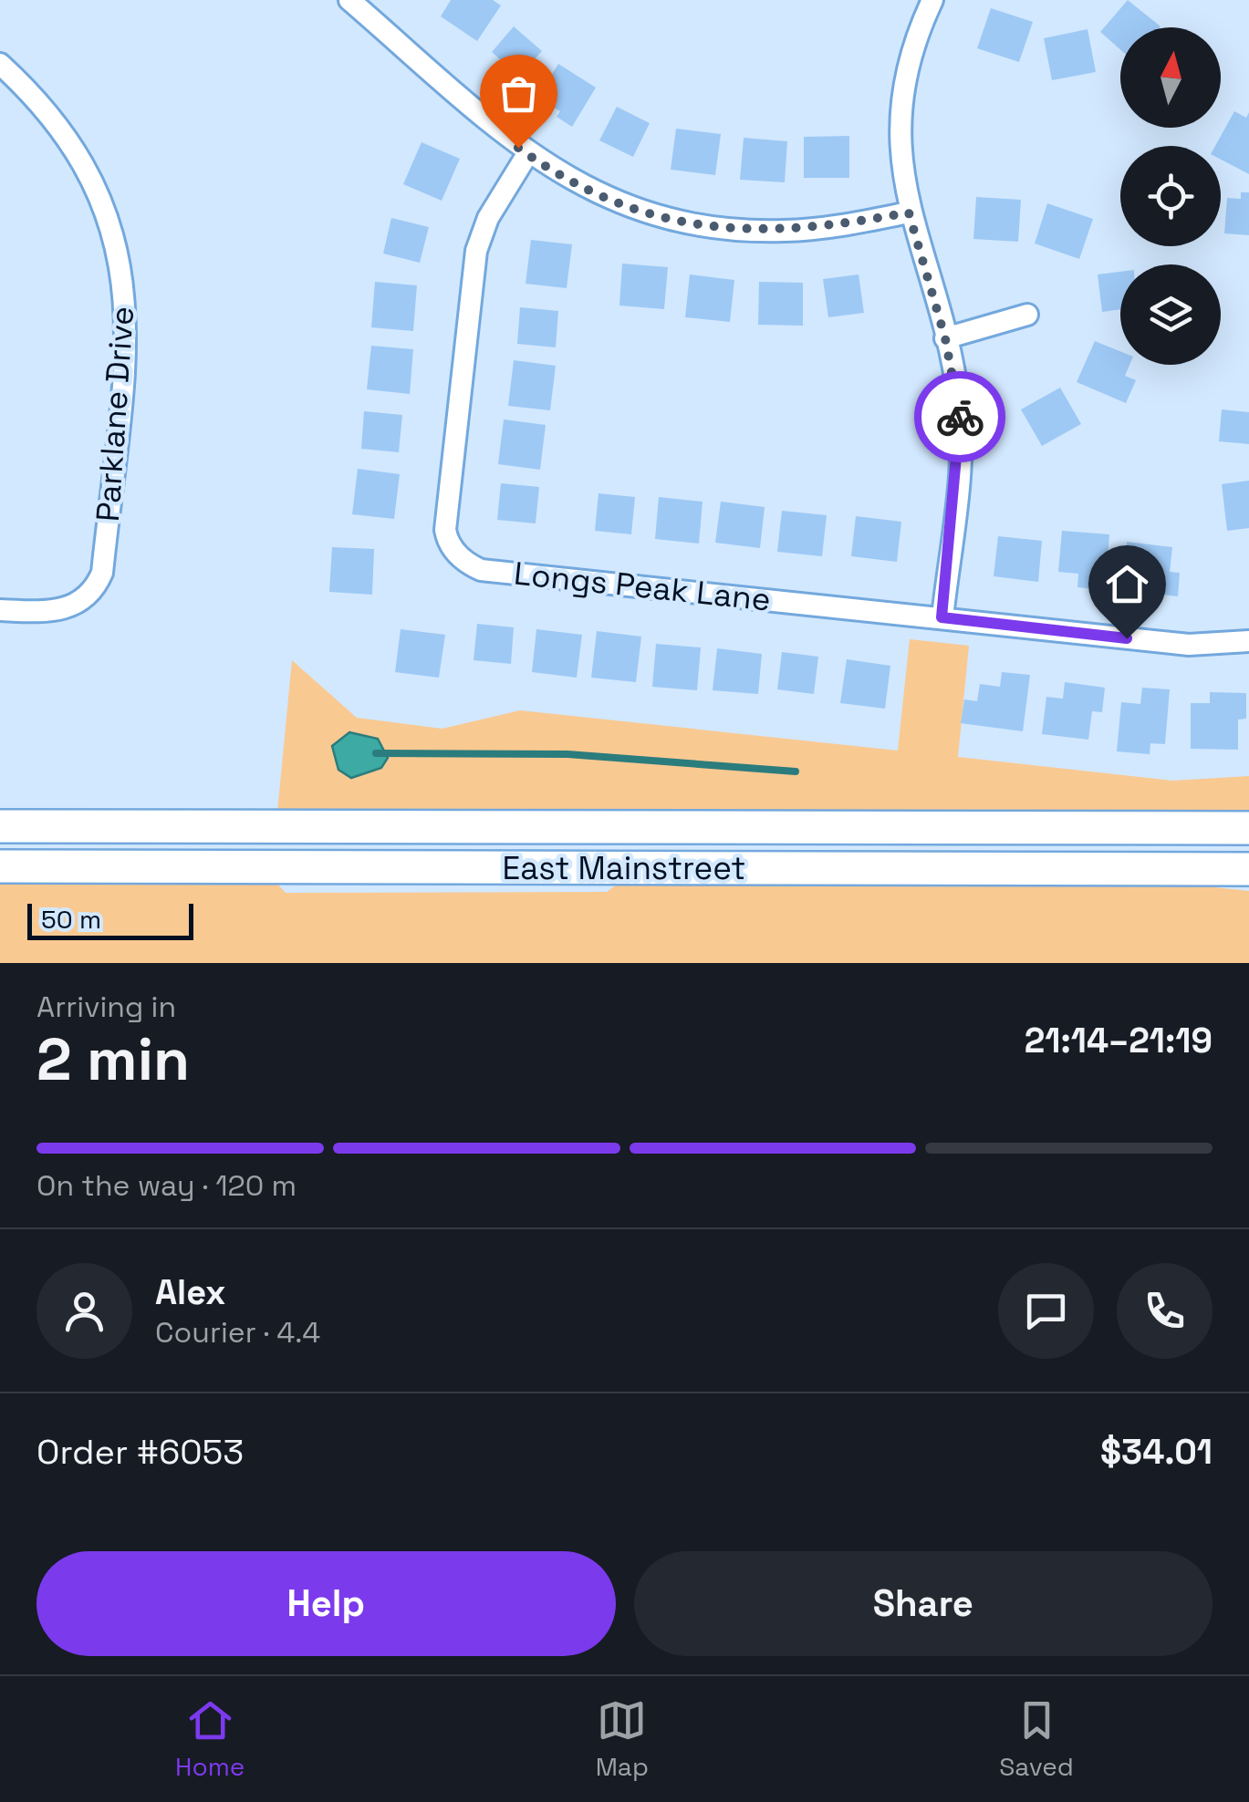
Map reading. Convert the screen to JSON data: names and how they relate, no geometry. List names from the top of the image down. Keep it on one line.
{"streets":{"main road":["East Mainstreet"],"street":["Parklane Drive","Longs Peak Lane"]},"scale_bar":"50 m","north":"top","page":{"scale":"50 m","heading":["2 min","Arriving in","21:14–21:19"],"panel":["Alex","Courier · 4.4","Order #6053","$34.01"],"bar":"On the way · 120 m","buttons":["Help","Share"],"tabs":["Home","Map","Saved"]}}
